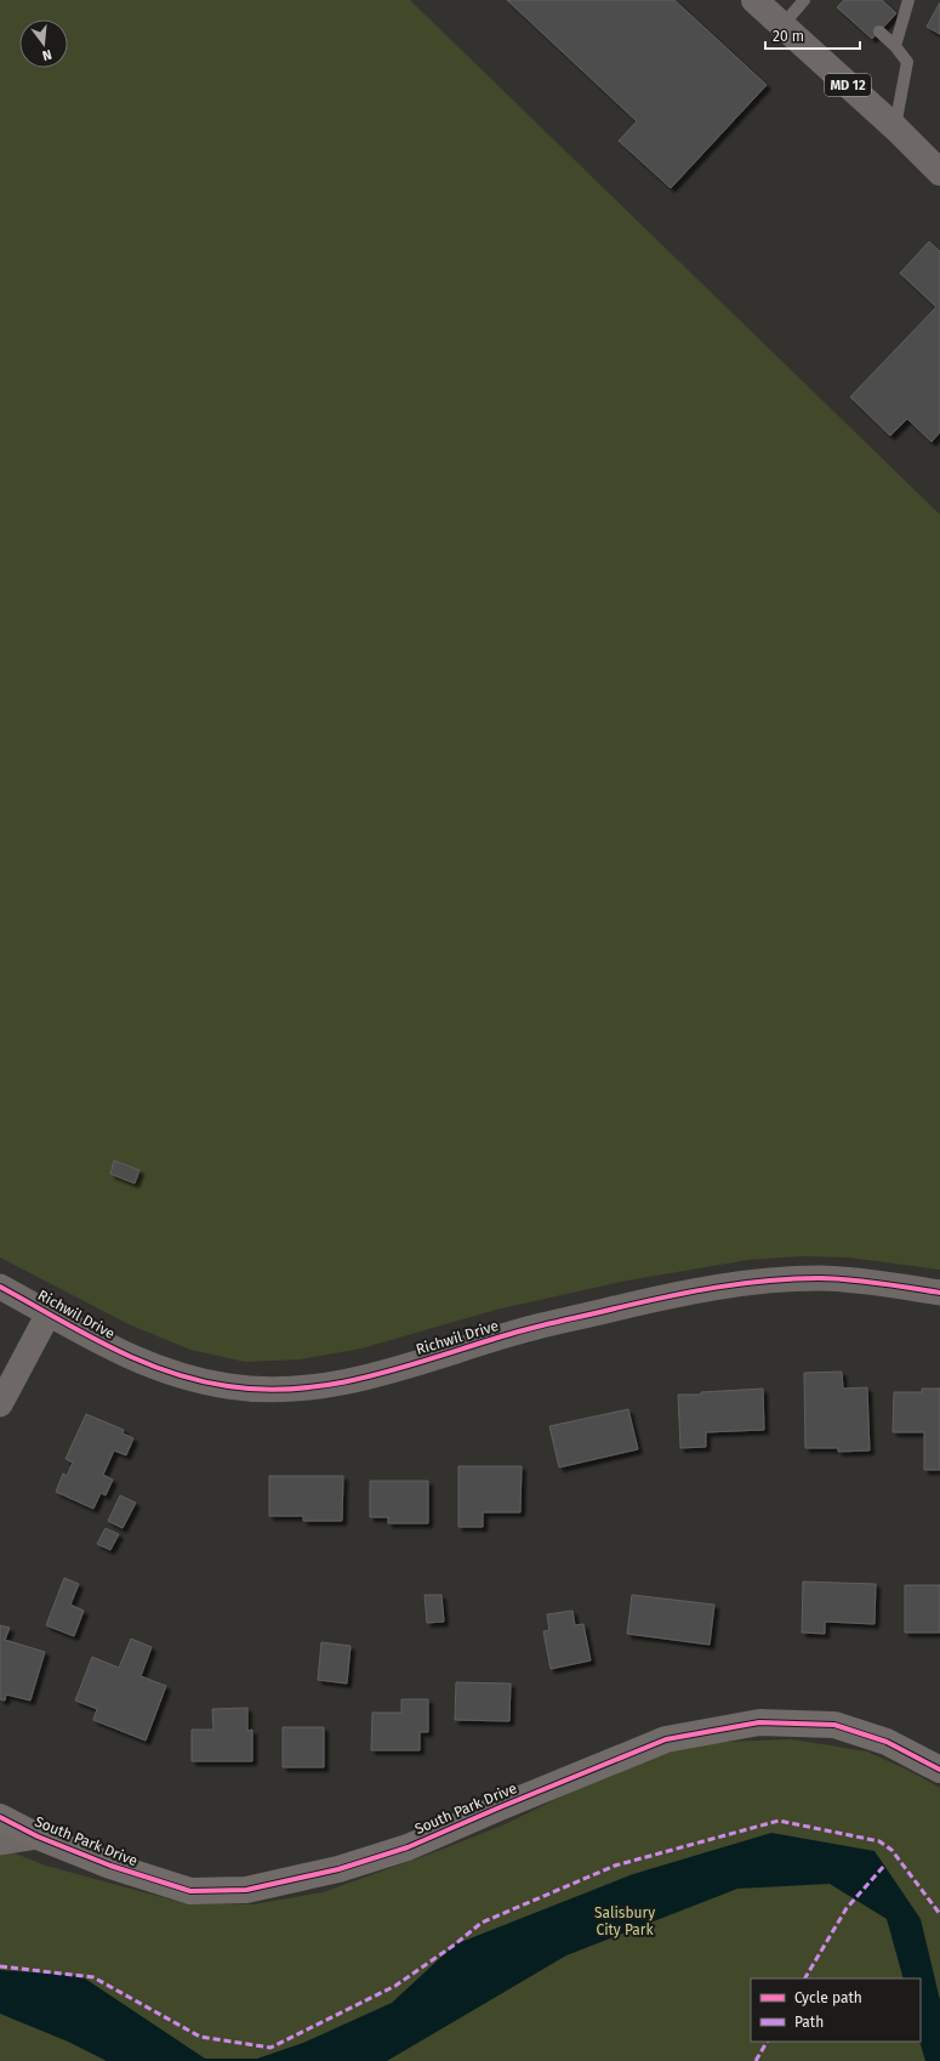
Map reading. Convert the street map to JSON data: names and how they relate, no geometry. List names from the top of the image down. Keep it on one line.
{"streets":{"main road":["MD 12"],"street":["Richwil Drive","South Park Drive"]},"parks":["Salisbury City Park"],"legend":["Cycle path","Path"],"scale_bar":"20 m","north":"bottom"}
